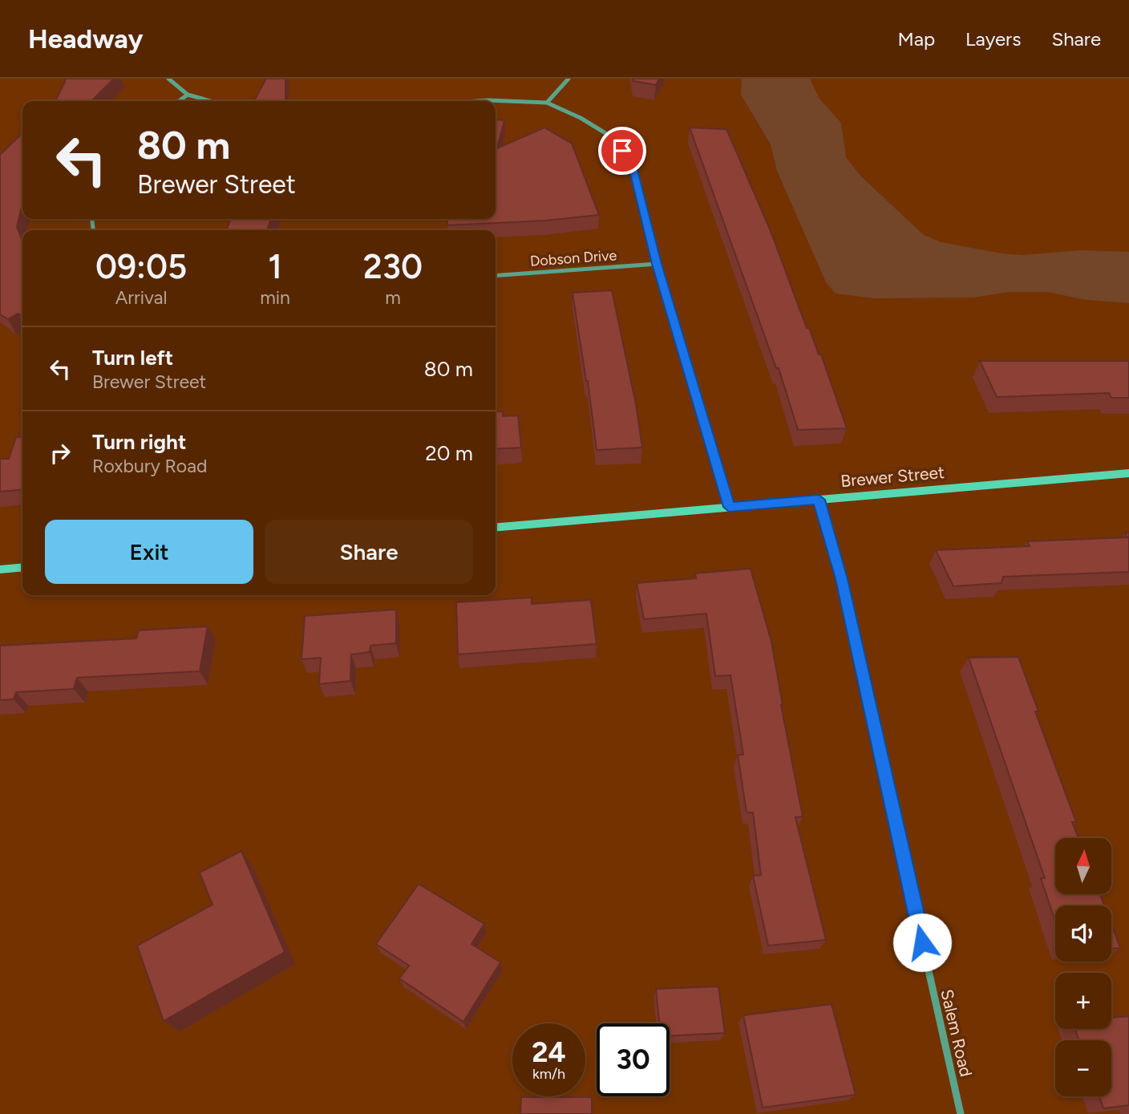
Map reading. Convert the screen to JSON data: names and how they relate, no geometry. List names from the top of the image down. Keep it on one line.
{"streets":{"main road":["Brewer Street"],"street":["Dobson Drive","Salem Road"]},"crossings":[["Brewer Street","Salem Road"]],"north":"top","page":{"header":"Headway","nav":["Map","Layers","Share"],"turn":["80 m","Brewer Street"],"eta":["09:05","Arrival","1","min","230","m"],"list":[{"name":"Turn left","note":"Brewer Street","value":"80 m"},{"name":"Turn right","note":"Roxbury Road","value":"20 m"}],"buttons":["Exit","Share"],"map_buttons":["+","−"],"speed":"24 km/h","limit":"30"}}
